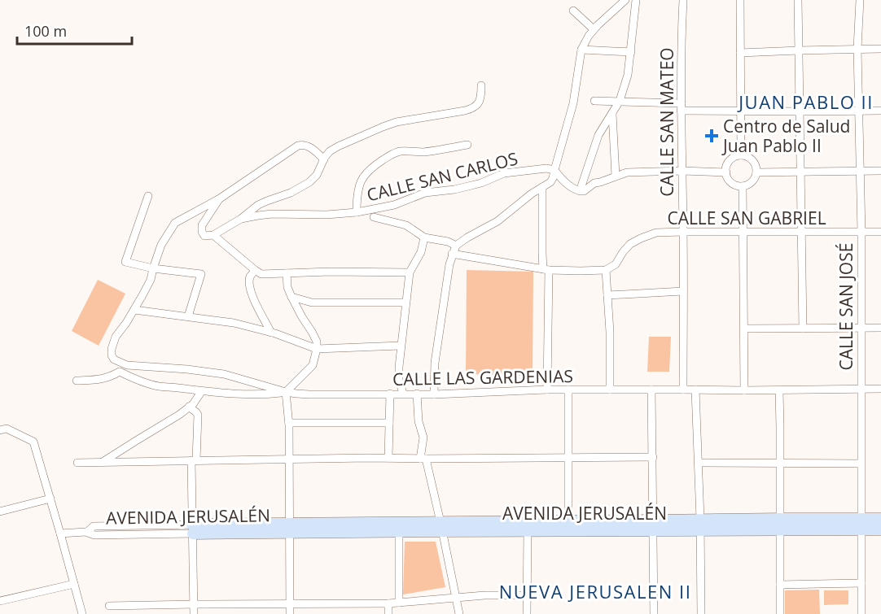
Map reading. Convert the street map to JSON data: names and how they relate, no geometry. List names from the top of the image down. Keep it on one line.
{"streets":{"street":["CALLE SAN MATEO","CALLE SAN CARLOS","CALLE SAN GABRIEL","CALLE SAN JOSÉ","CALLE LAS GARDENIAS","AVENIDA JERUSALÉN"]},"crossings":[["CALLE SAN MATEO","CALLE SAN GABRIEL"],["CALLE SAN MATEO","CALLE LAS GARDENIAS"],["CALLE SAN GABRIEL","CALLE SAN JOSÉ"],["CALLE SAN JOSÉ","CALLE LAS GARDENIAS"],["CALLE SAN JOSÉ","AVENIDA JERUSALÉN"]],"districts":["JUAN PABLO II","NUEVA JERUSALEN II"],"places":{"health":["Centro de Salud Juan Pablo II"]},"scale_bar":"100 m"}
